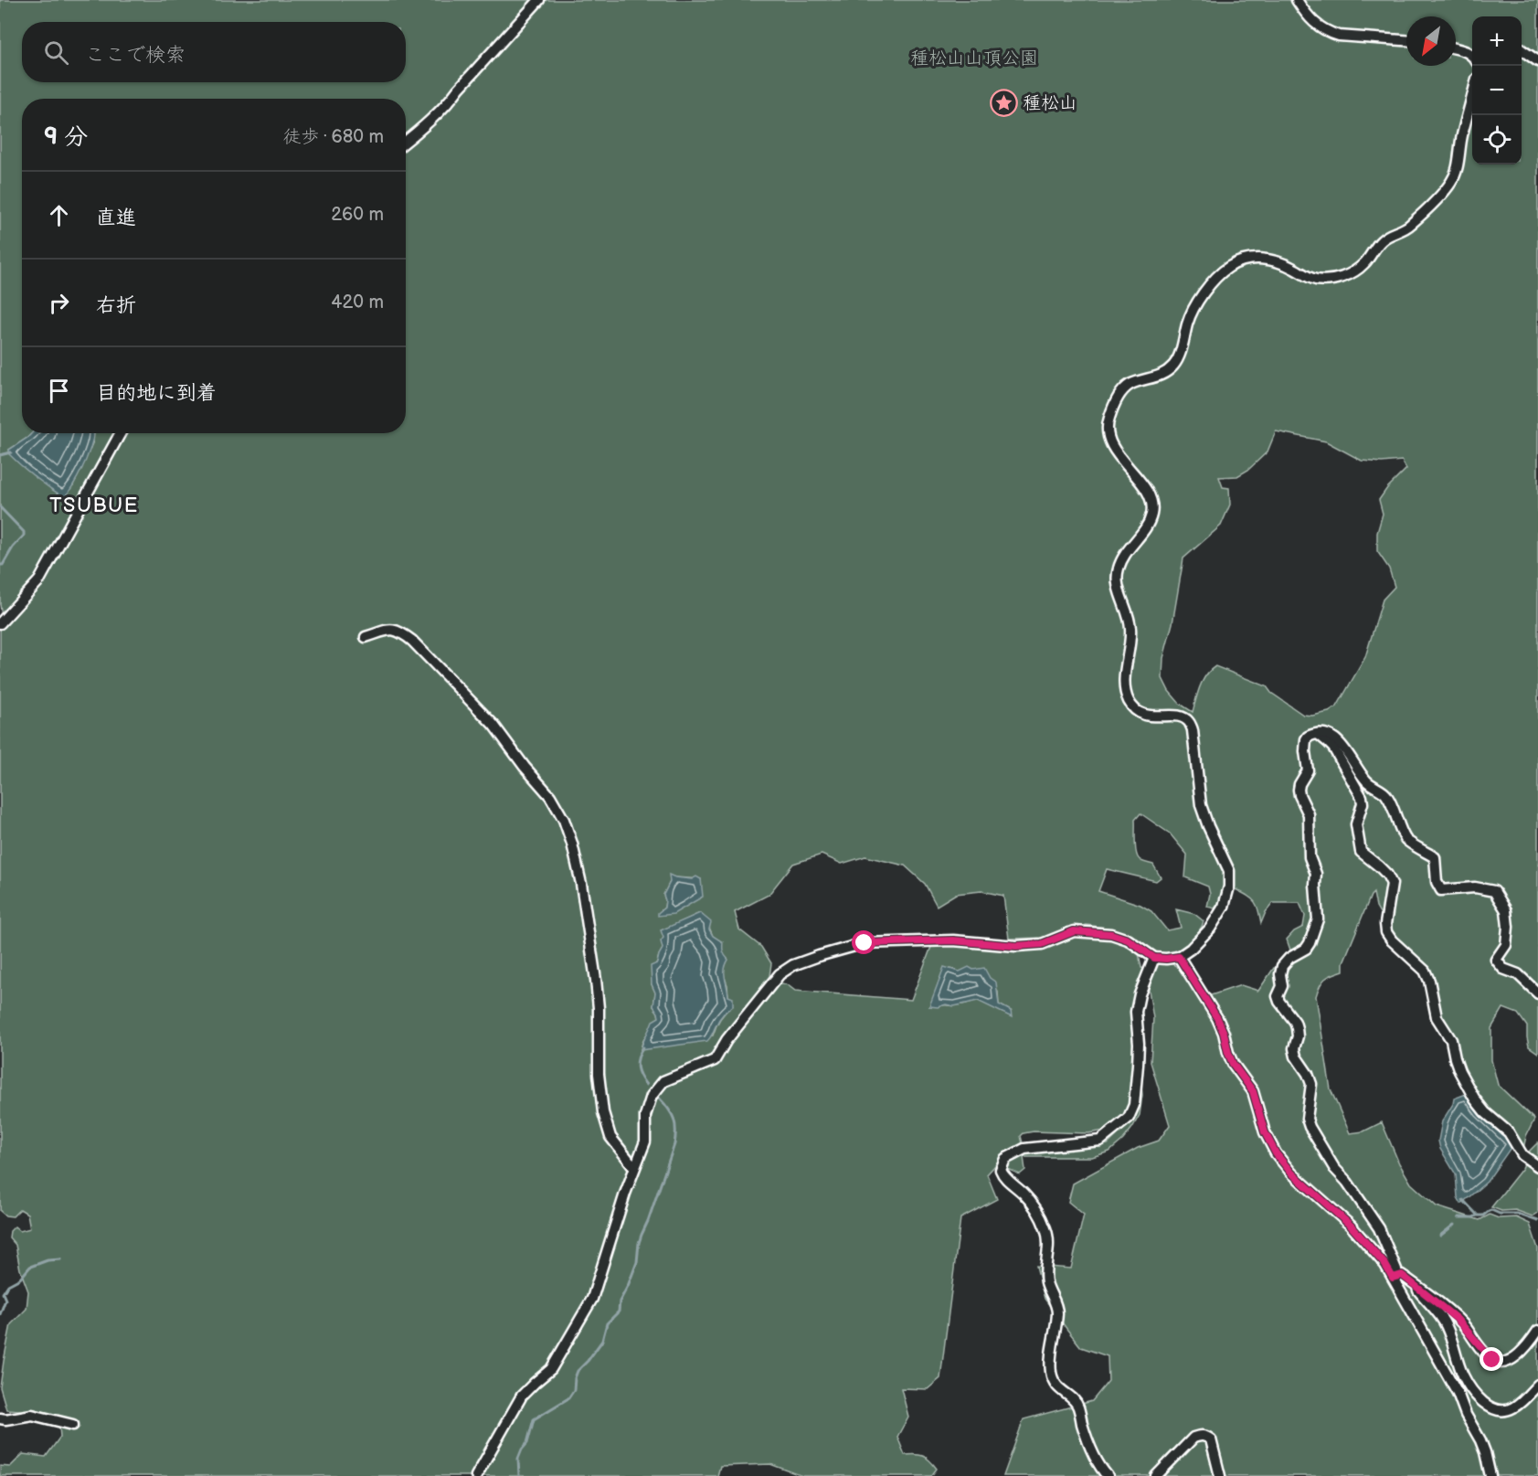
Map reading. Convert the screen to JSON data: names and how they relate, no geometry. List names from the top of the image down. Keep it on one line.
{"districts":["TSUBUE"],"parks":["種松山山頂公園"],"places":{"place":["種松山"]},"north":"bottom left","page":{"map_buttons":["+","−"],"search":"ここで検索","heading":["9 分","徒歩 · 680 m"],"list":[["直進","260 m"],["右折","420 m"],"目的地に到着"]}}
